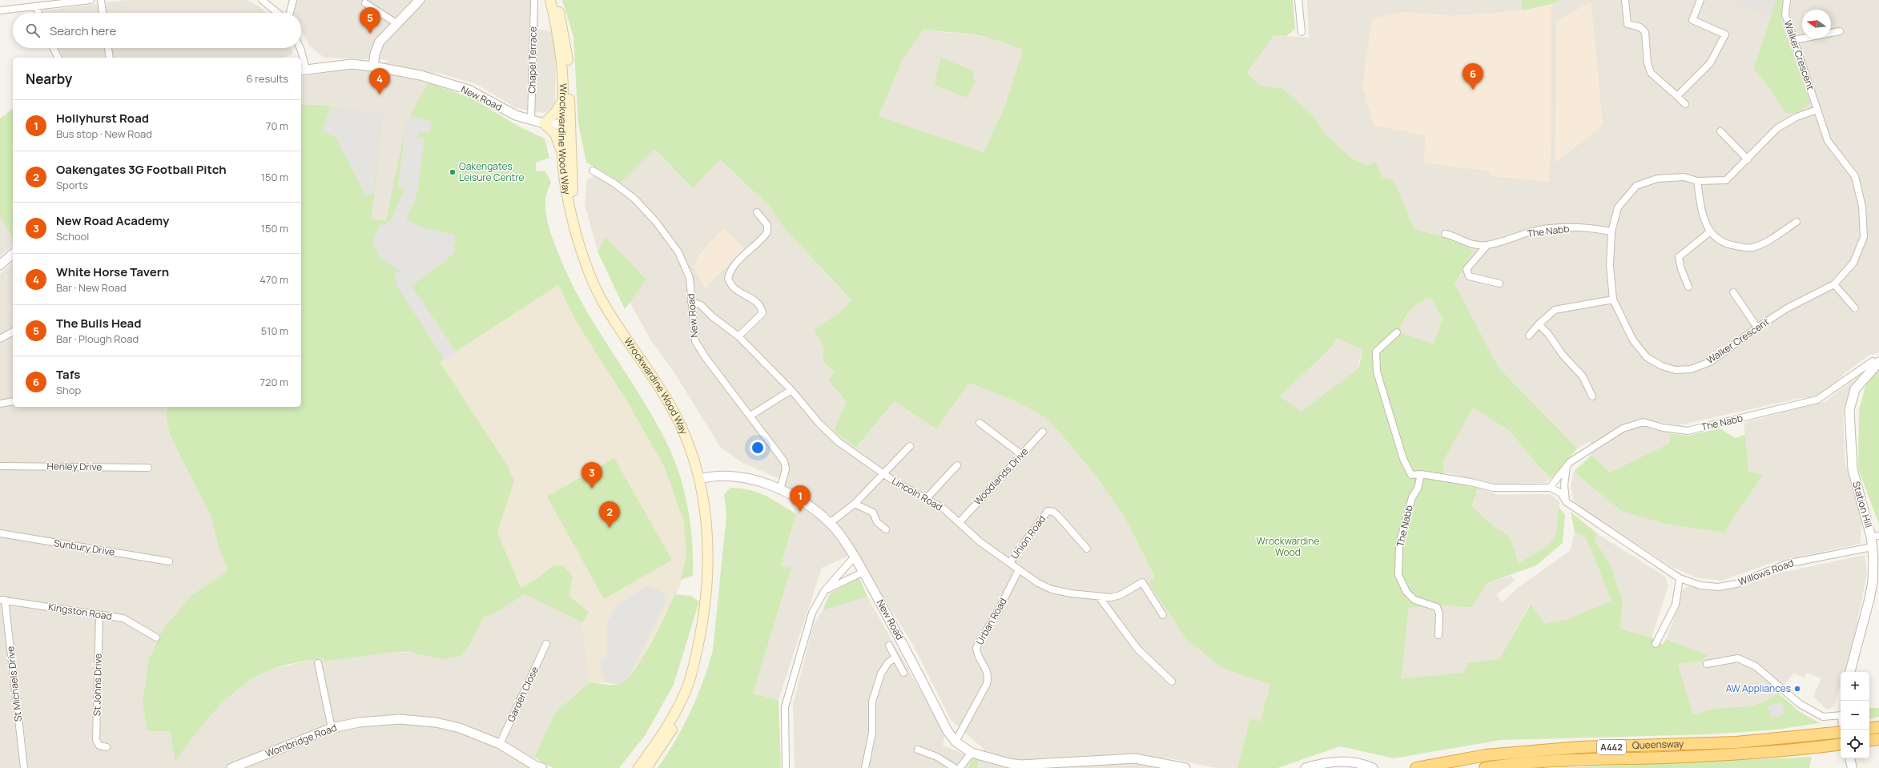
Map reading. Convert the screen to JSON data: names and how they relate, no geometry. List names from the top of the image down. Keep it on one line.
{"streets":{"highway":["Queensway","A442"],"main road":["Wrockwardine Wood Way"],"street":["Walker Crescent","Chapel Terrace","New Road","The Nabb","Henley Drive","Woodlands Drive","Lincoln Road","Station Hill","Union Road","Sunbury Drive","Willows Road","Kingston Road","Urban Road","St Michaels Drive","St Johns Drive","Garden Close","Wombridge Road"]},"crossings":[["Walker Crescent","The Nabb"],["Chapel Terrace","New Road"],["New Road","Wrockwardine Wood Way"],["New Road","Lincoln Road"],["New Road","Urban Road"],["The Nabb","Station Hill"],["Woodlands Drive","Lincoln Road"],["Lincoln Road","Union Road"],["Lincoln Road","Urban Road"],["Station Hill","Willows Road"],["Kingston Road","St Michaels Drive"],["Kingston Road","St Johns Drive"],["Garden Close","Wombridge Road"]],"parks":["Wrockwardine Wood"],"places":["Oakengates Leisure Centre","AW Appliances"],"north":"left","page":{"pins":["5","6","4","3","1","2"],"search":"Search here","heading":["Nearby","6 results"],"list":[{"mark":"1","name":"Hollyhurst Road","note":"Bus stop · New Road","value":"70 m"},{"mark":"2","name":"Oakengates 3G Football Pitch","note":"Sports","value":"150 m"},{"mark":"3","name":"New Road Academy","note":"School","value":"150 m"},{"mark":"4","name":"White Horse Tavern","note":"Bar · New Road","value":"470 m"},{"mark":"5","name":"The Bulls Head","note":"Bar · Plough Road","value":"510 m"},{"mark":"6","name":"Tafs","note":"Shop","value":"720 m"}],"map_buttons":["+","−"]}}
